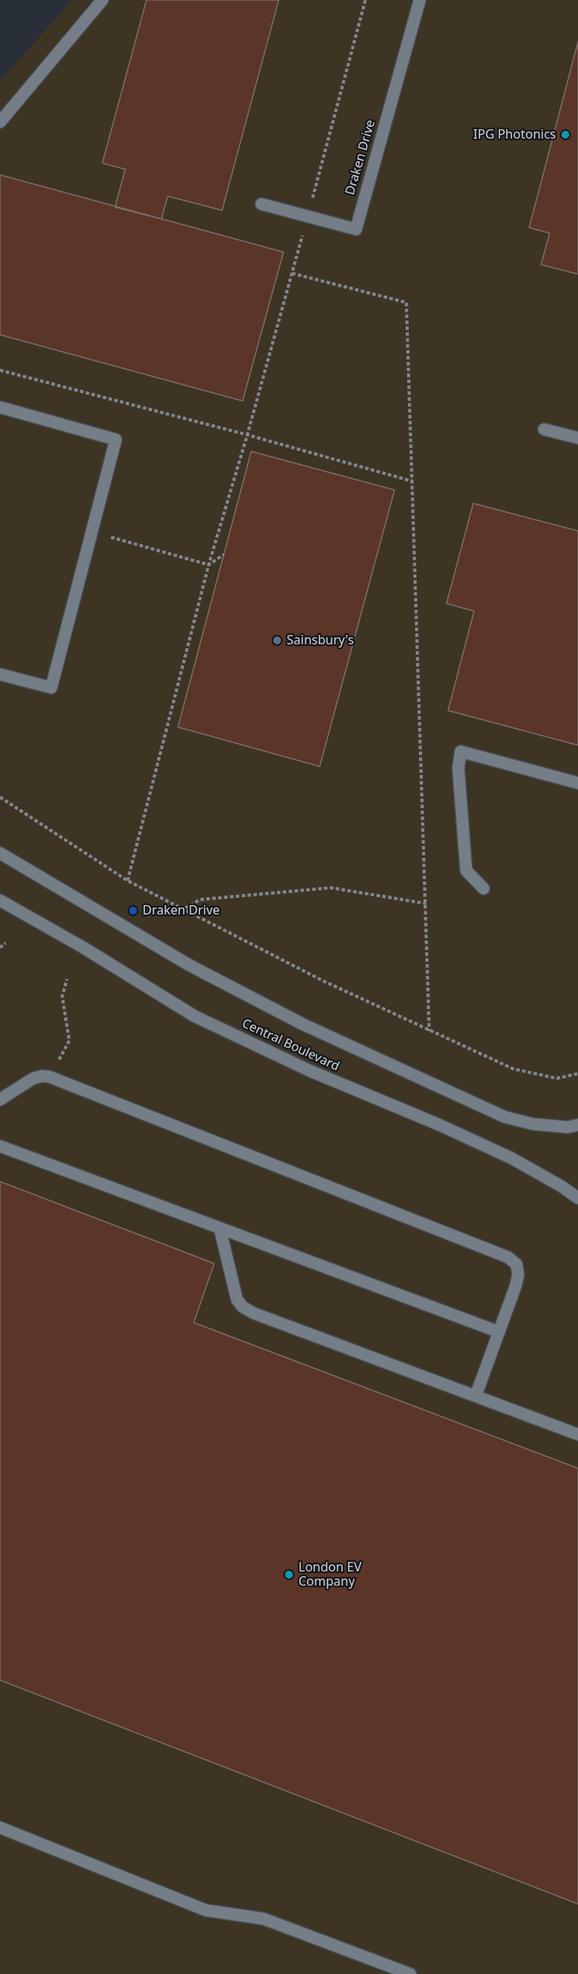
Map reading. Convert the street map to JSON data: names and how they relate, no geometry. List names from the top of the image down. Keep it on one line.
{"streets":{"street":["Draken Drive","Central Boulevard"]},"places":["IPG Photonics","Sainsbury's","Draken Drive","London EV Company"]}
